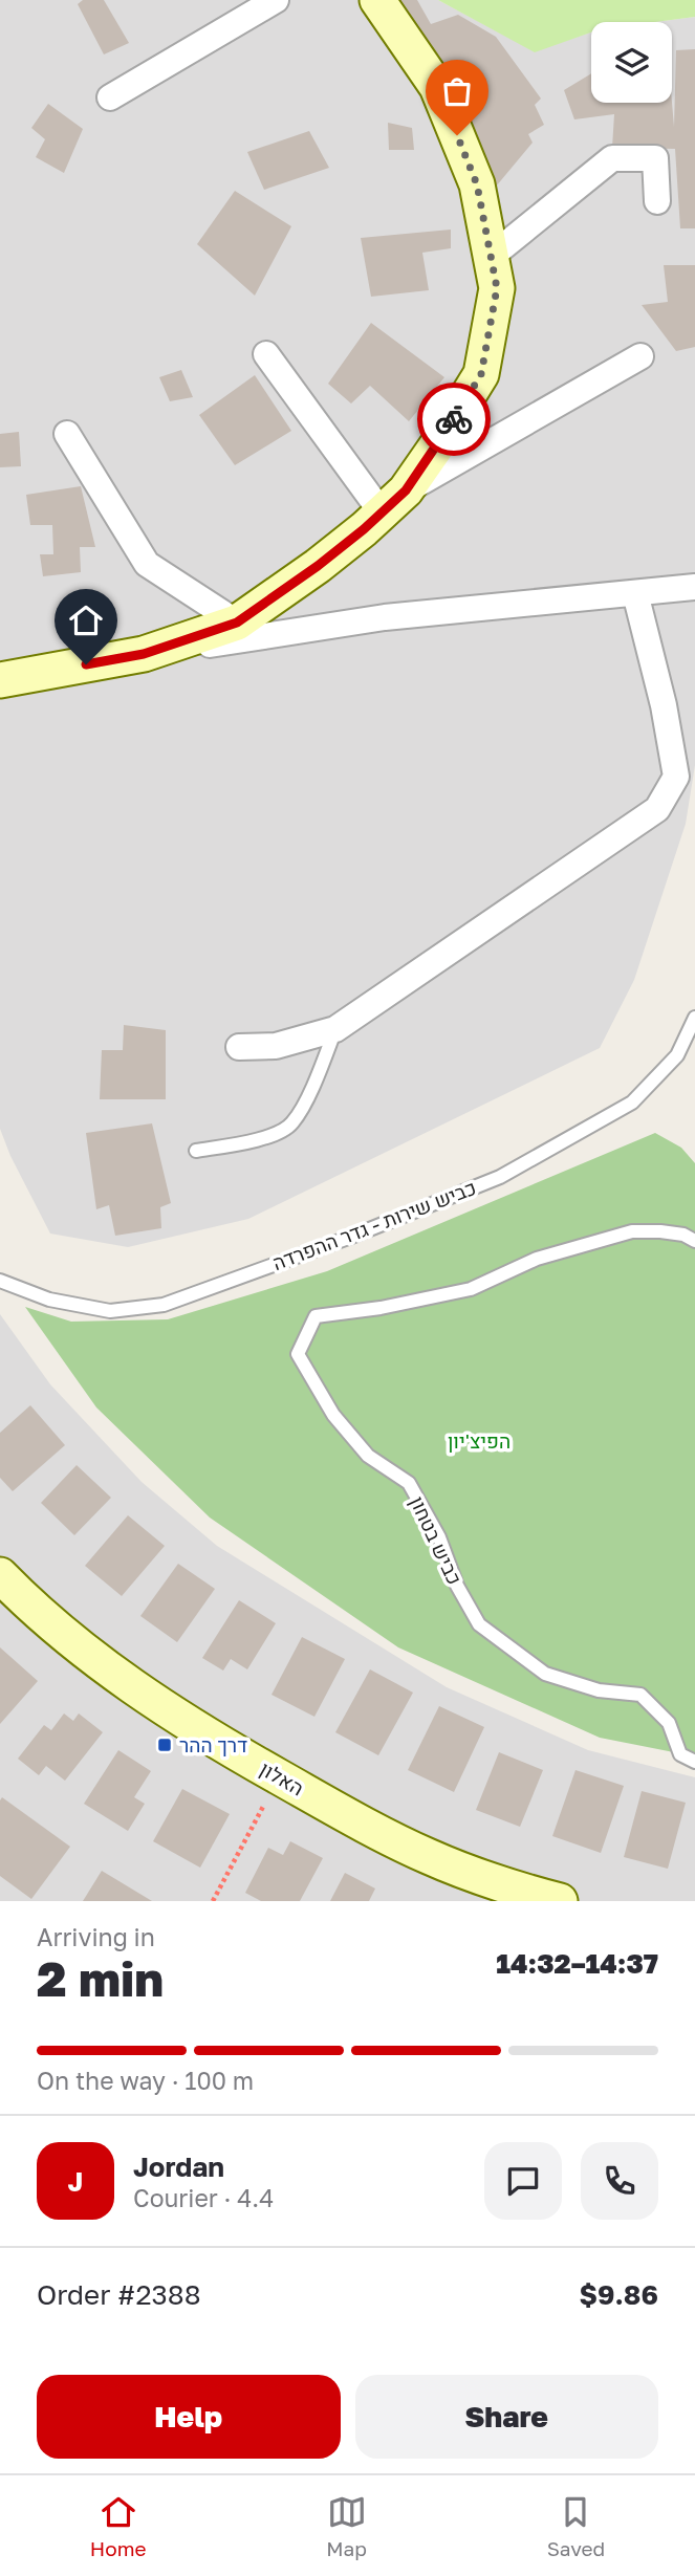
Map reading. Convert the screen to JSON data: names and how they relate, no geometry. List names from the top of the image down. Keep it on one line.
{"streets":{"street":["האלון"],"lane":["כביש שירות - גדר ההפרדה","כביש בטחון"]},"parks":["הפיצ'יון"],"places":{"transit":["דרך ההר"]},"page":{"heading":["2 min","Arriving in","14:32–14:37"],"panel":["Jordan","Courier · 4.4","Order #2388","$9.86"],"bar":"On the way · 100 m","round":"J","buttons":["Help","Share"],"tabs":["Home","Map","Saved"]}}
